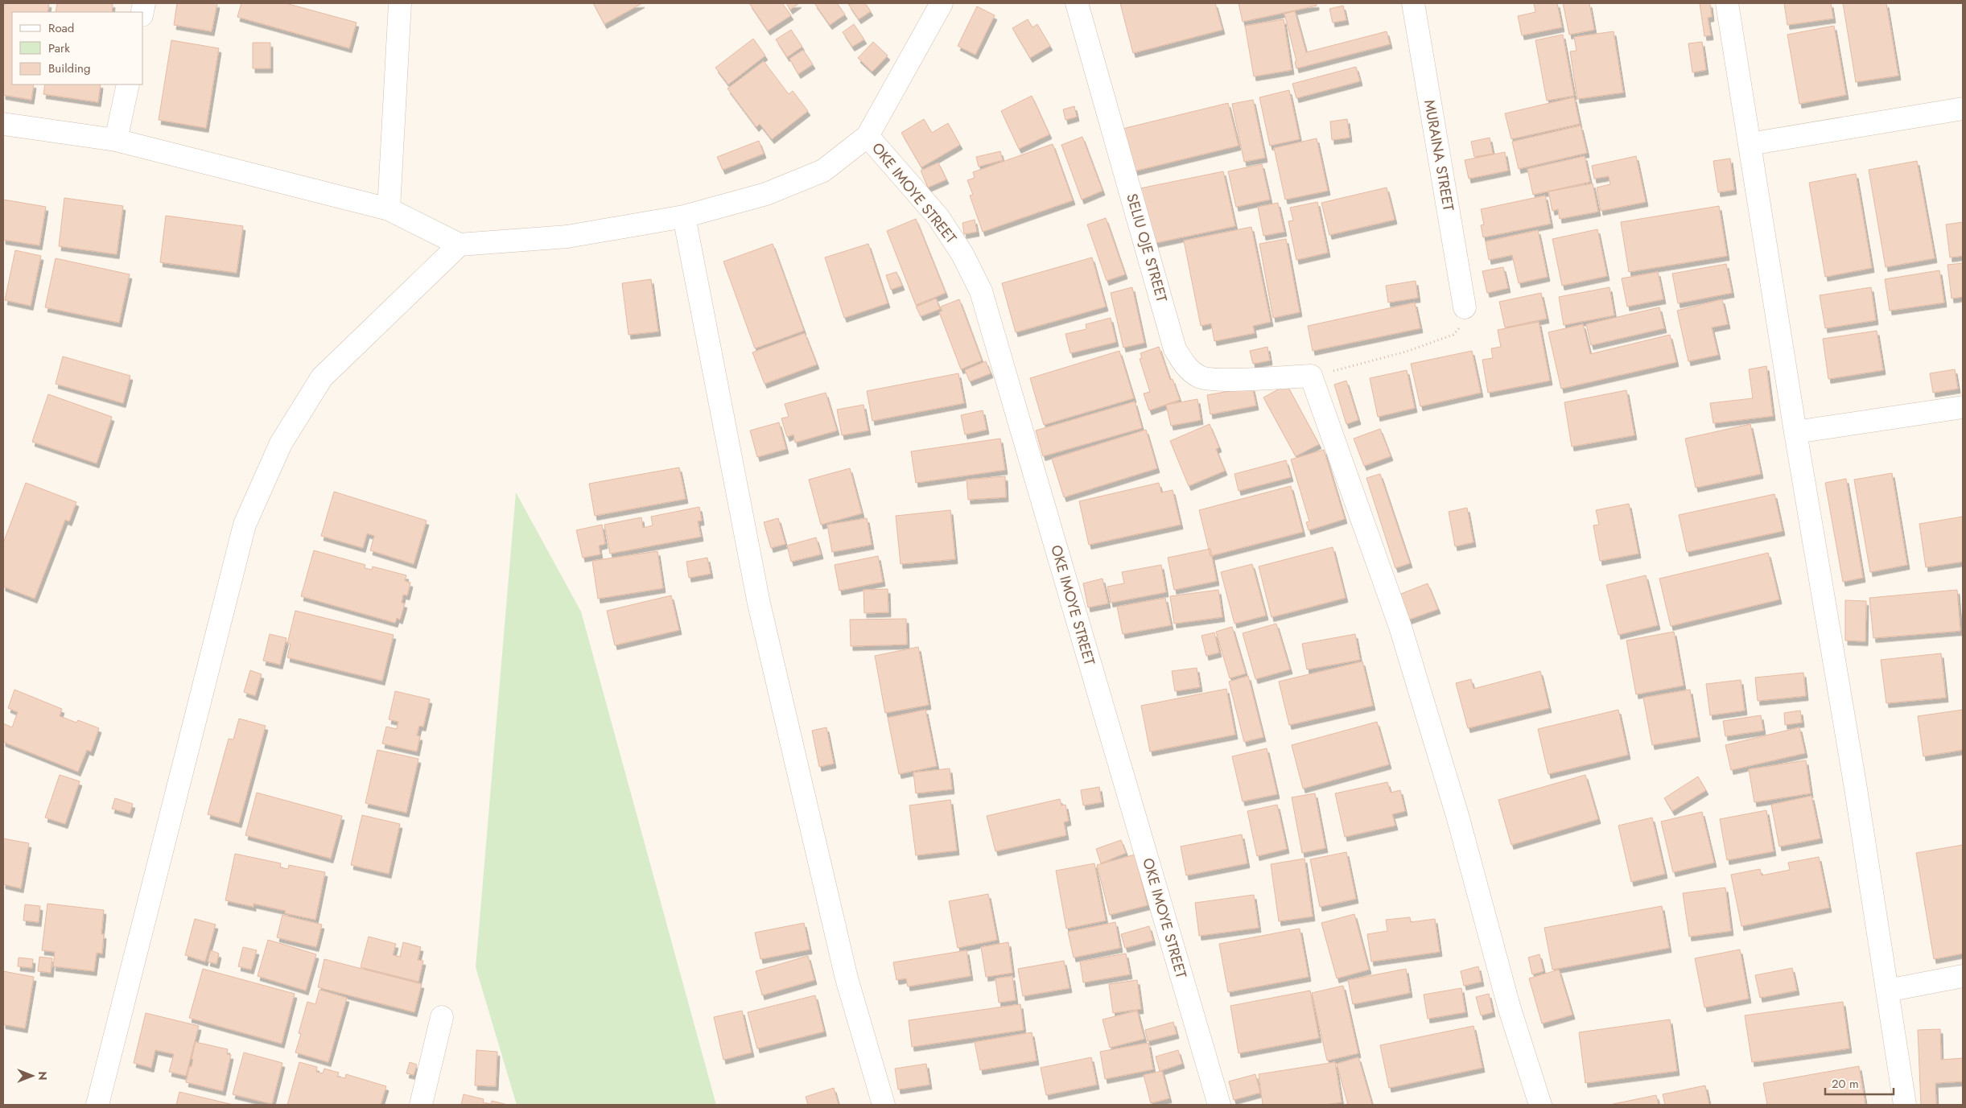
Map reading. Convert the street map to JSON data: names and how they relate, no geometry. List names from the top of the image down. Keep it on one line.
{"streets":{"street":["MURAINA STREET","OKE IMOYE STREET","SELIU OJE STREET"]},"legend":["Road","Park","Building"],"scale_bar":"20 m","north":"right"}
